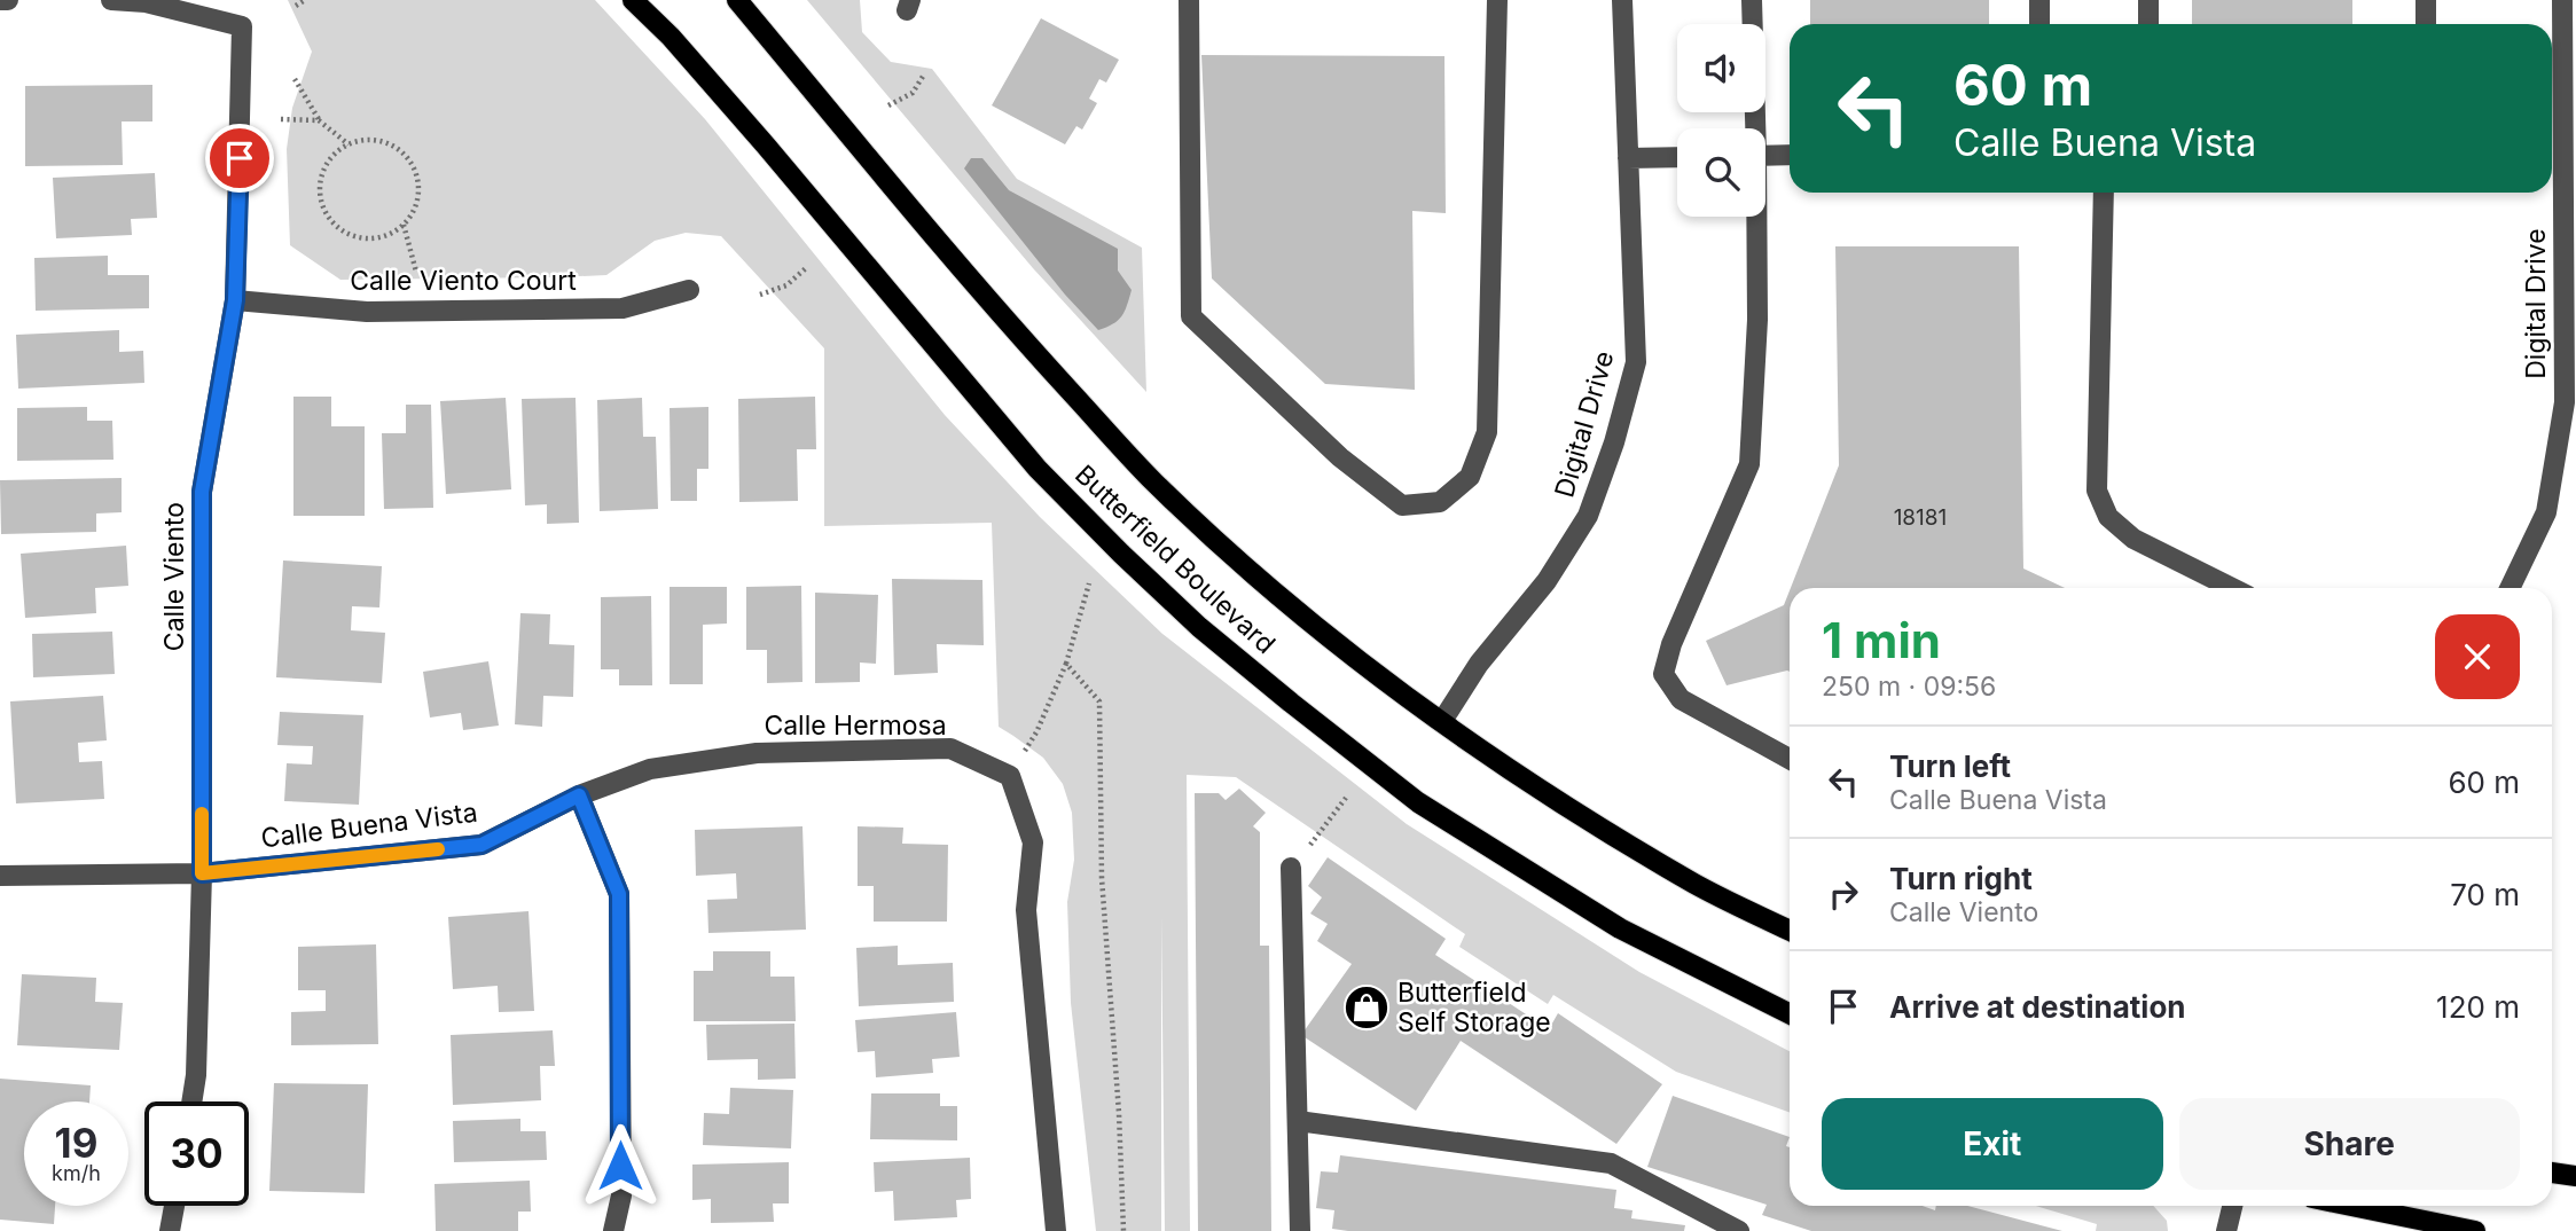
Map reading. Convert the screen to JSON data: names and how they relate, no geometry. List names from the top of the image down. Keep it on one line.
{"streets":{"main road":["Butterfield Boulevard"],"street":["Calle Viento Court","Digital Drive","Calle Viento","Calle Hermosa","Calle Buena Vista"]},"crossings":[["Calle Viento Court","Calle Viento"],["Digital Drive","Butterfield Boulevard"],["Calle Viento","Calle Buena Vista"],["Calle Hermosa","Calle Buena Vista"]],"places":{"shop":["Butterfield Self Storage"]},"house_numbers":["18181"],"page":{"turn":["60 m","Calle Buena Vista"],"heading":["1 min","250 m · 09:56"],"list":[{"name":"Turn left","note":"Calle Buena Vista","value":"60 m"},{"name":"Turn right","note":"Calle Viento","value":"70 m"},{"name":"Arrive at destination","value":"120 m"}],"buttons":["Exit","Share"],"speed":"19 km/h","limit":"30"}}
